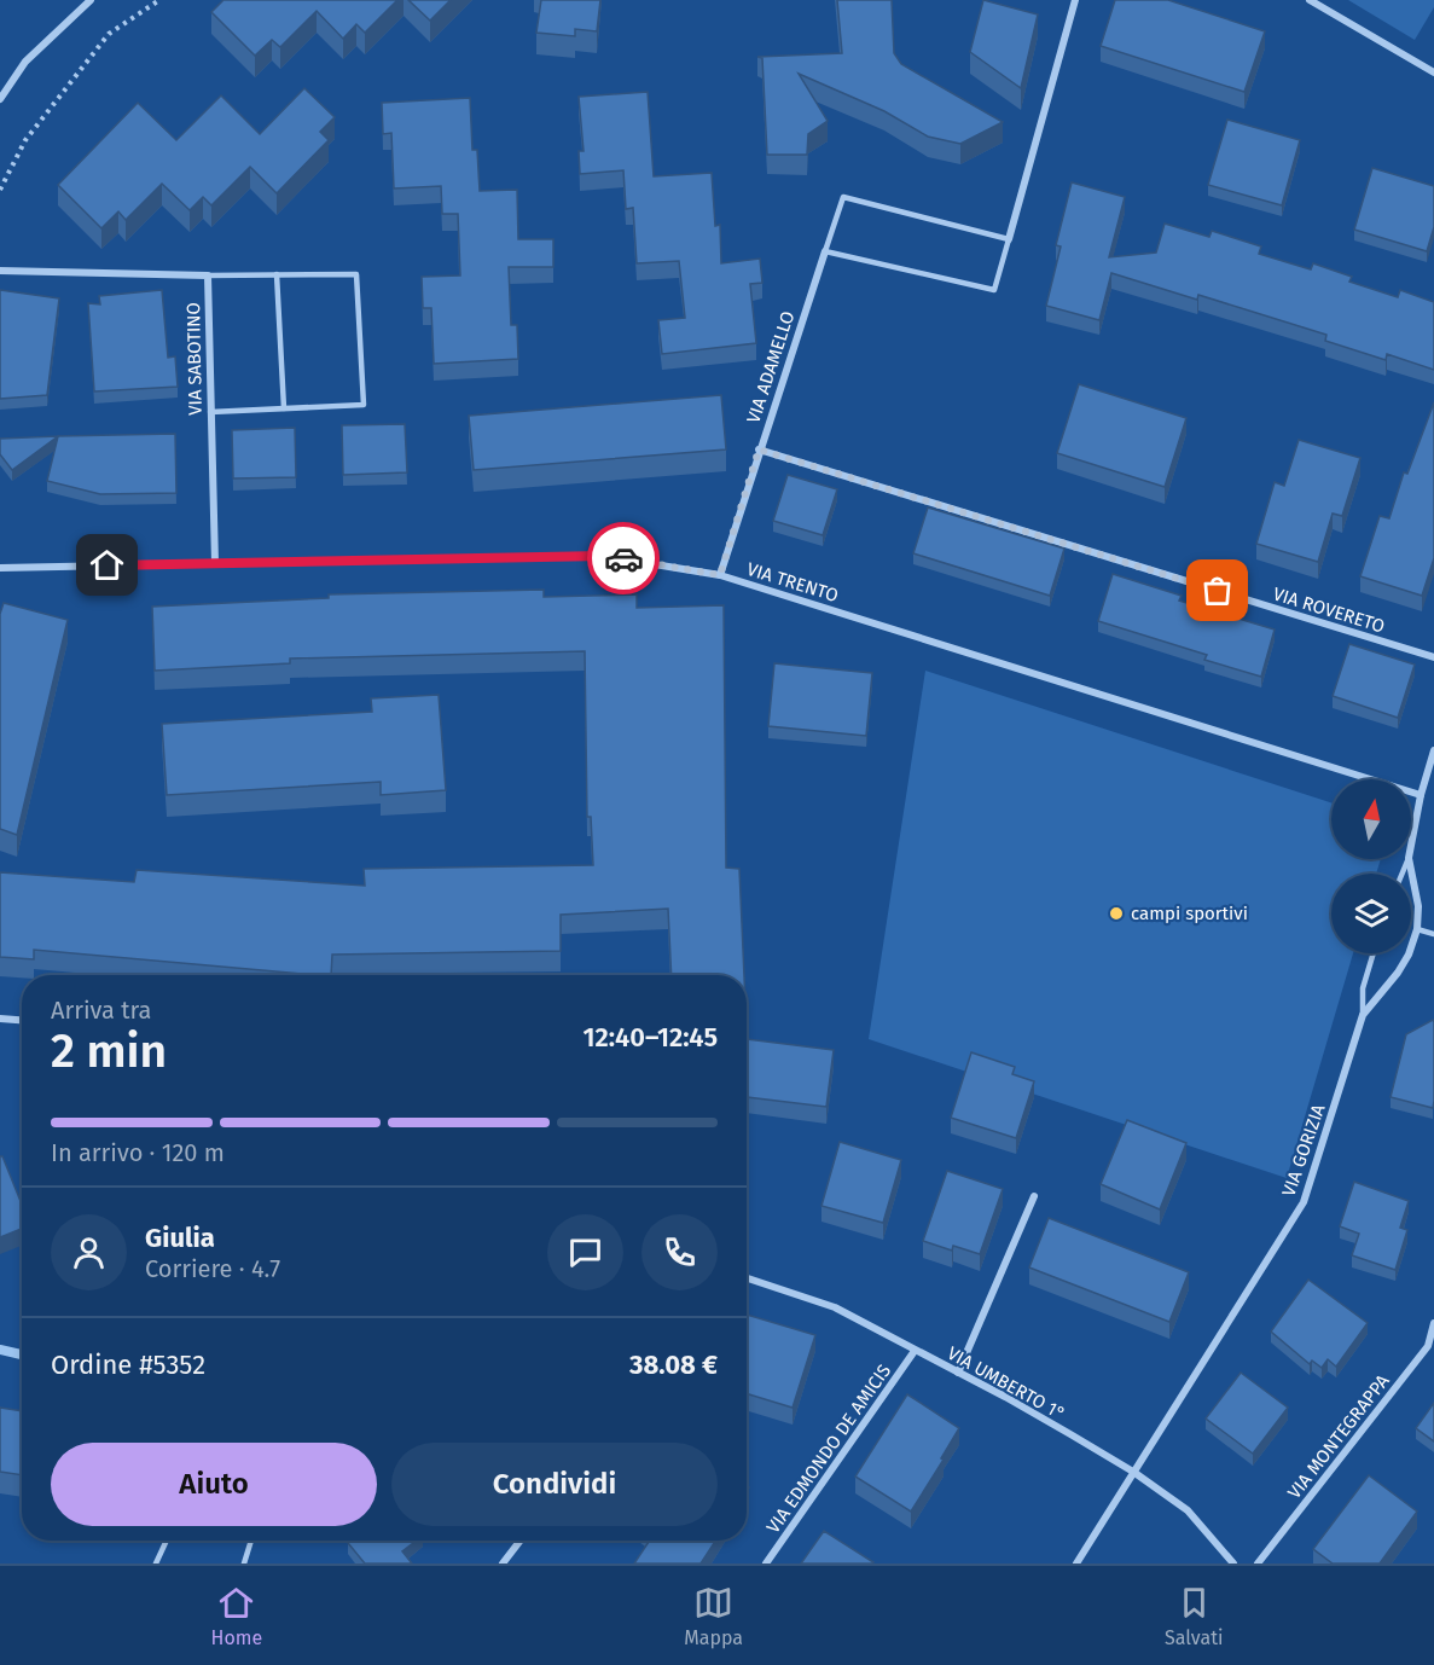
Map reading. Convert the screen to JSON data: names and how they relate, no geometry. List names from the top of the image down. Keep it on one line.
{"streets":{"street":["VIA SABOTINO","VIA ADAMELLO","VIA TRENTO","VIA ROVERETO","VIA GORIZIA","VIA UMBERTO 1°","VIA MONTEGRAPPA","VIA EDMONDO DE AMICIS"]},"crossings":[["VIA SABOTINO","VIA TRENTO"],["VIA ADAMELLO","VIA TRENTO"],["VIA ADAMELLO","VIA ROVERETO"],["VIA TRENTO","VIA GORIZIA"],["VIA GORIZIA","VIA UMBERTO 1°"],["VIA UMBERTO 1°","VIA EDMONDO DE AMICIS"]],"places":["campi sportivi"],"north":"top","page":{"heading":["2 min","Arriva tra","12:40–12:45"],"panel":["Giulia","Corriere · 4.7","Ordine #5352","38.08 €"],"bar":"In arrivo · 120 m","buttons":["Aiuto","Condividi"],"tabs":["Home","Mappa","Salvati"]}}
